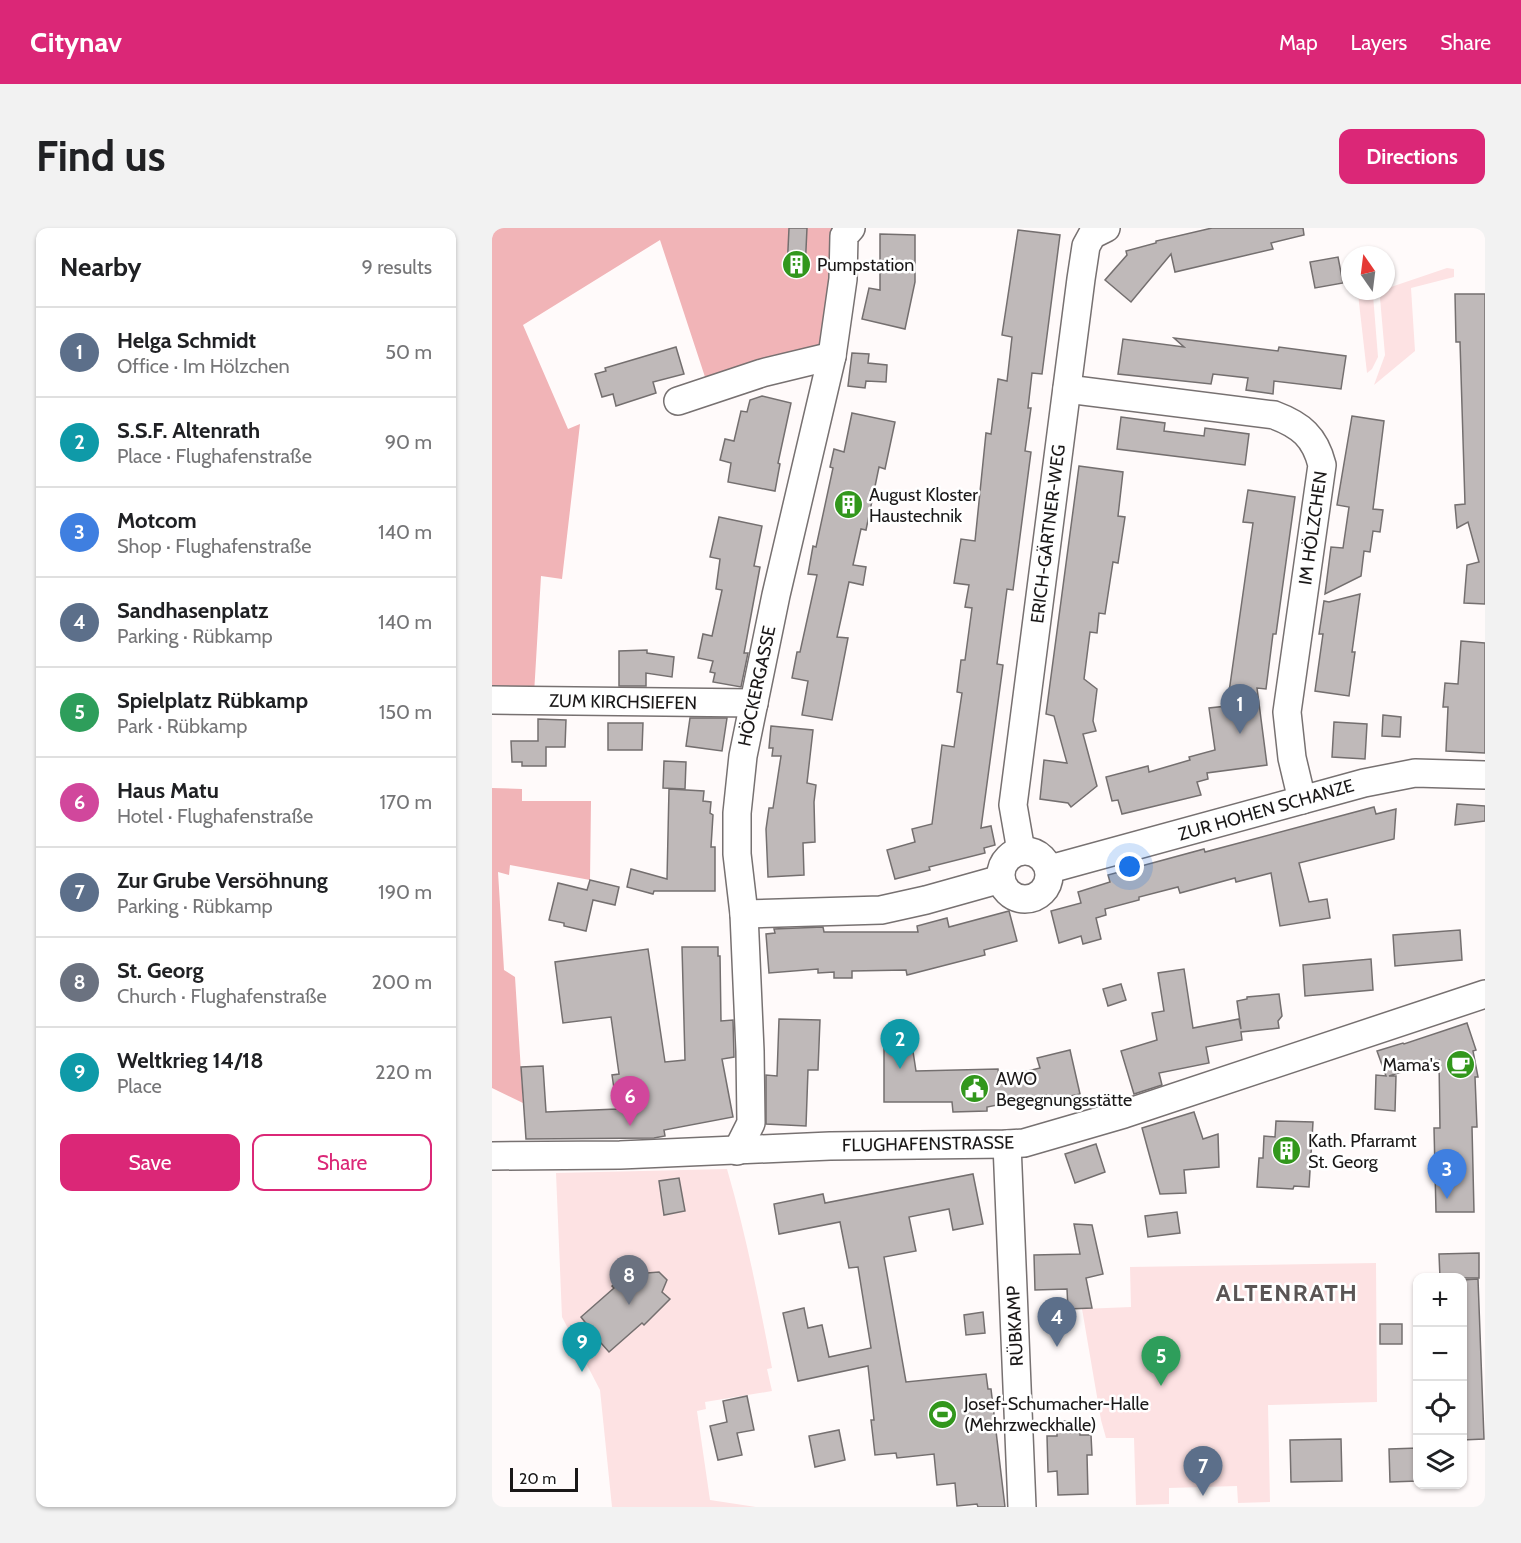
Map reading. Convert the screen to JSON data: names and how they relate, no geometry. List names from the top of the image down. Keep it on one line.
{"streets":{"street":["IM HÖLZCHEN","ERICH-GÄRTNER-WEG","HÖCKERGASSE","ZUM KIRCHSIEFEN","ZUR HOHEN SCHANZE","FLUGHAFENSTRASSE","RÜBKAMP"]},"crossings":[["IM HÖLZCHEN","ERICH-GÄRTNER-WEG"],["IM HÖLZCHEN","ZUR HOHEN SCHANZE"],["ERICH-GÄRTNER-WEG","ZUR HOHEN SCHANZE"],["HÖCKERGASSE","ZUM KIRCHSIEFEN"],["HÖCKERGASSE","FLUGHAFENSTRASSE"],["FLUGHAFENSTRASSE","RÜBKAMP"]],"districts":["ALTENRATH"],"places":{"building":["Pumpstation","August Kloster Haustechnik","Kath. Pfarramt St. Georg"],"cafe":["Mama's"],"public building":["AWO Begegnungsstätte"],"sports":["Josef-Schumacher-Halle (Mehrzweckhalle)"]},"scale_bar":"20 m","north":"top","page":{"header":"Citynav","nav":["Map","Layers","Share"],"buttons":["Directions",["Save","Share"]],"title":"Find us","heading":["Nearby","9 results"],"list":[{"mark":"1","name":"Helga Schmidt","note":"Office · Im Hölzchen","value":"50 m"},{"mark":"2","name":"S.S.F. Altenrath","note":"Place · Flughafenstraße","value":"90 m"},{"mark":"3","name":"Motcom","note":"Shop · Flughafenstraße","value":"140 m"},{"mark":"4","name":"Sandhasenplatz","note":"Parking · Rübkamp","value":"140 m"},{"mark":"5","name":"Spielplatz Rübkamp","note":"Park · Rübkamp","value":"150 m"},{"mark":"6","name":"Haus Matu","note":"Hotel · Flughafenstraße","value":"170 m"},{"mark":"7","name":"Zur Grube Versöhnung","note":"Parking · Rübkamp","value":"190 m"},{"mark":"8","name":"St. Georg","note":"Church · Flughafenstraße","value":"200 m"},{"mark":"9","name":"Weltkrieg 14/18","note":"Place","value":"220 m"}],"pins":["1","2","6","3","8","4","9","5","7"],"map_buttons":["+","−"],"scale":"20 m"}}
